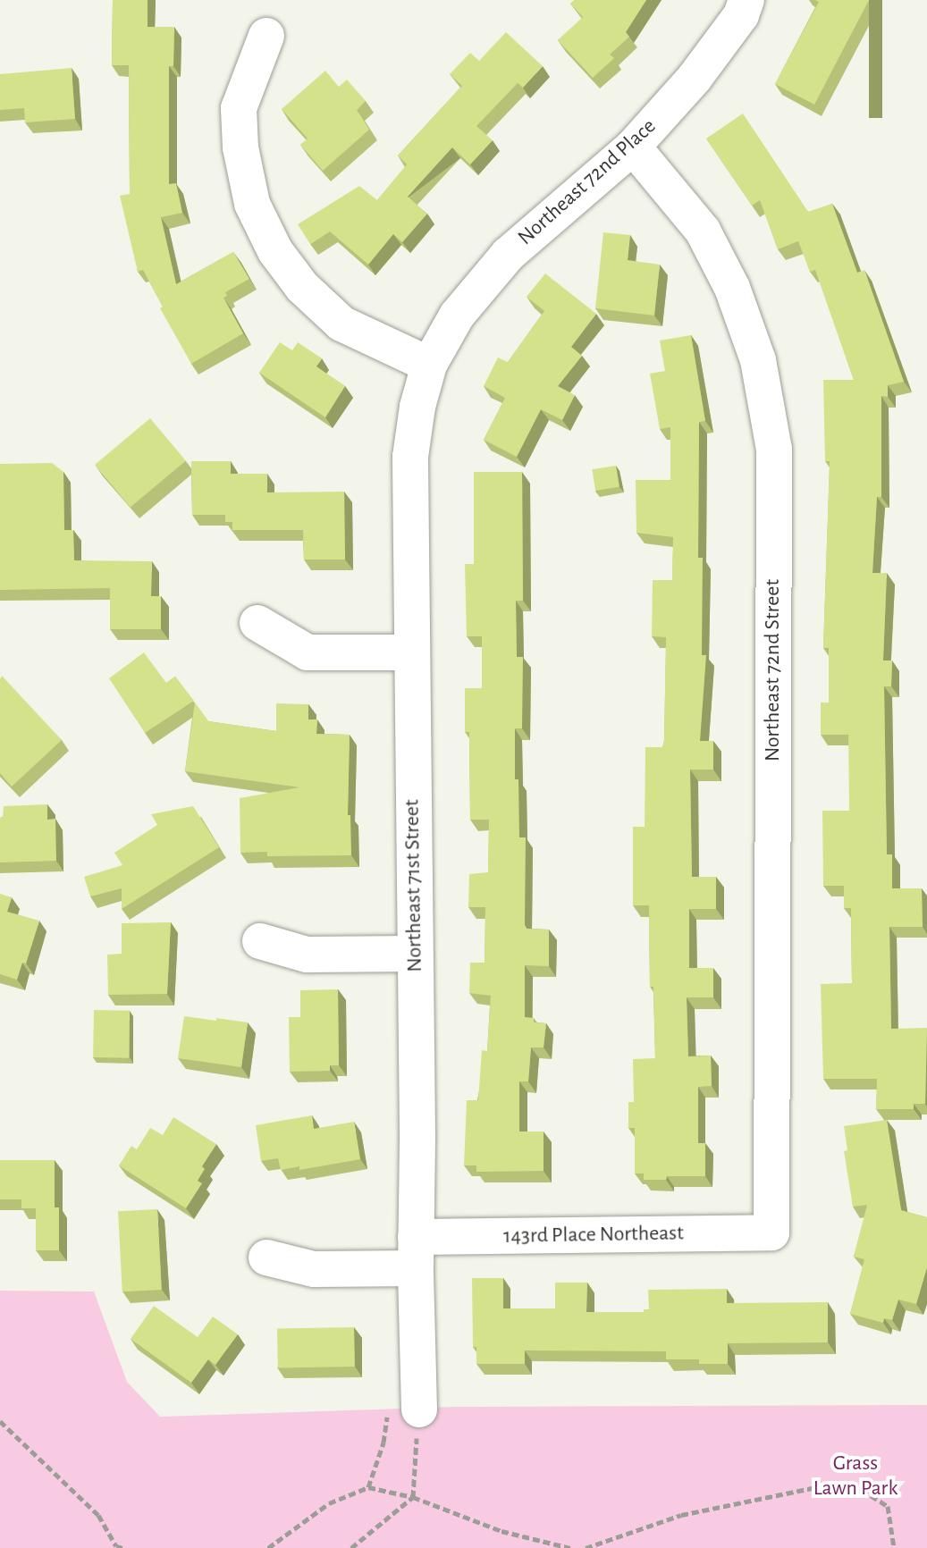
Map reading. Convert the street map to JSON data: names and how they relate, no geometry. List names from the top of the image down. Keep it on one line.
{"streets":{"street":["Northeast 72nd Place","Northeast 72nd Street","Northeast 71st Street","143rd Place Northeast"]},"crossings":[["Northeast 72nd Place","Northeast 72nd Street"],["Northeast 72nd Place","Northeast 71st Street"],["Northeast 72nd Street","143rd Place Northeast"],["Northeast 71st Street","143rd Place Northeast"]],"parks":["Grass Lawn Park"]}
